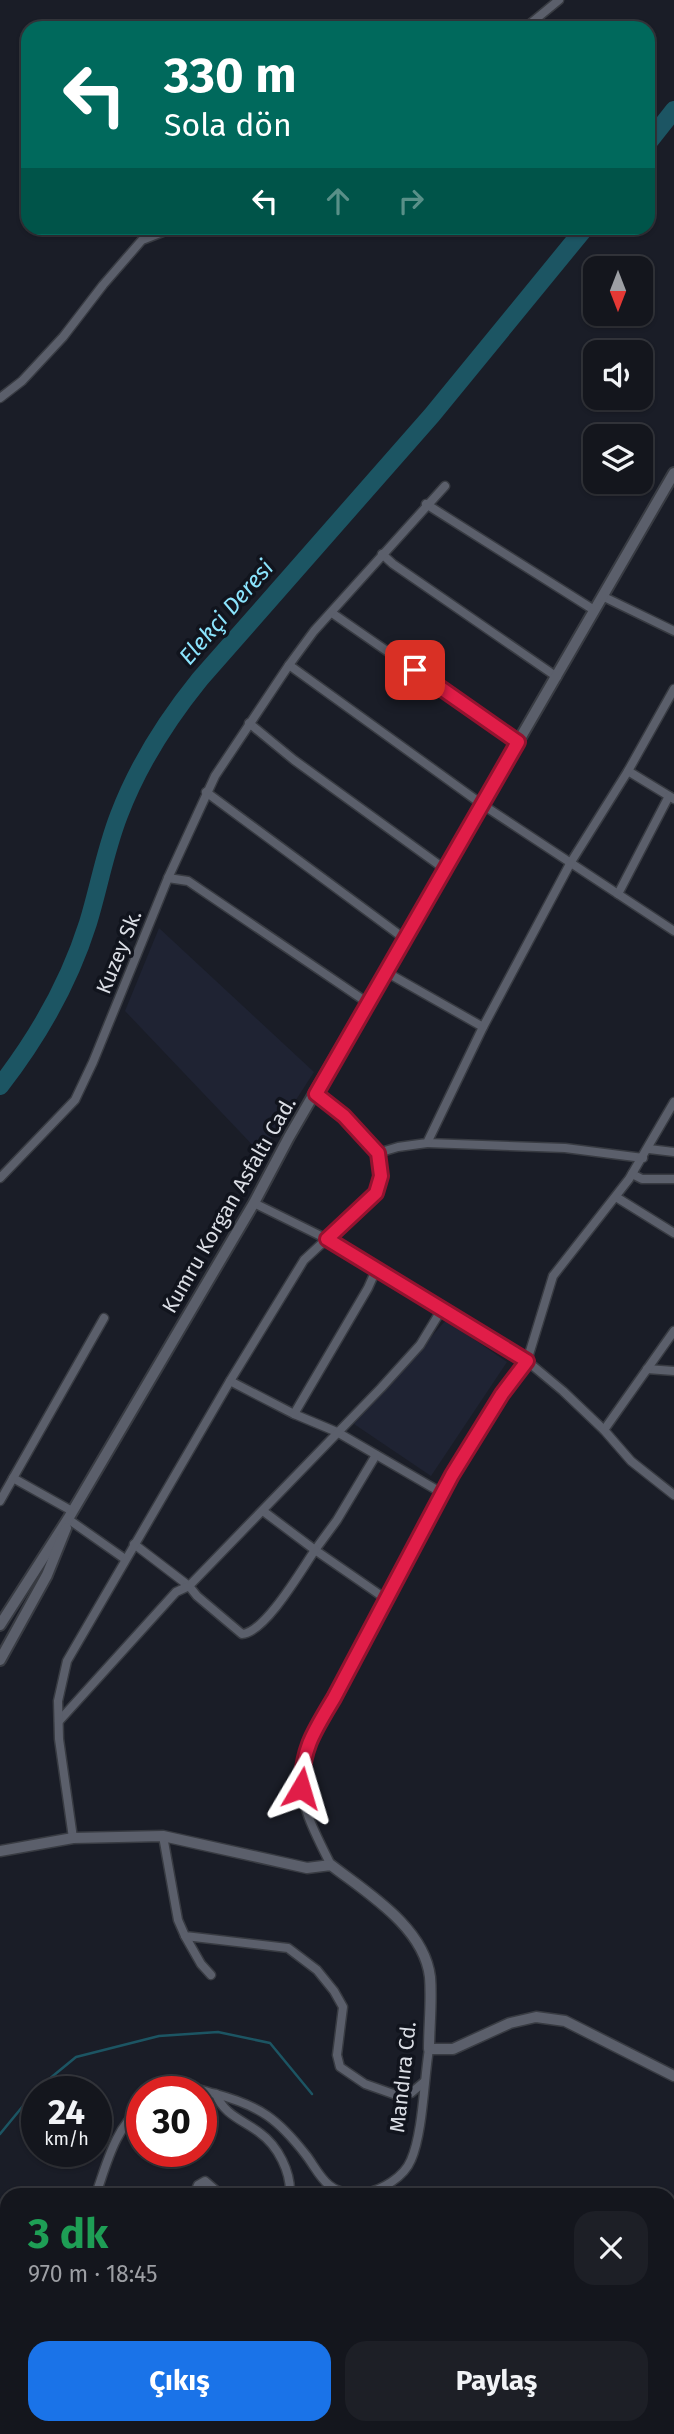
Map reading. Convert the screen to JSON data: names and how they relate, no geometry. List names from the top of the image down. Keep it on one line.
{"streets":{"main road":["Kumru Korgan Asfaltı Cad."],"street":["Kuzey Sk.","Mandıra Cd."]},"water":["Elekçi Deresi"],"north":"bottom","page":{"turn":["330 m","Sola dön"],"speed":"24 km/h","limit":"30","heading":["3 dk","970 m · 18:45"],"buttons":["Çıkış","Paylaş"]}}
